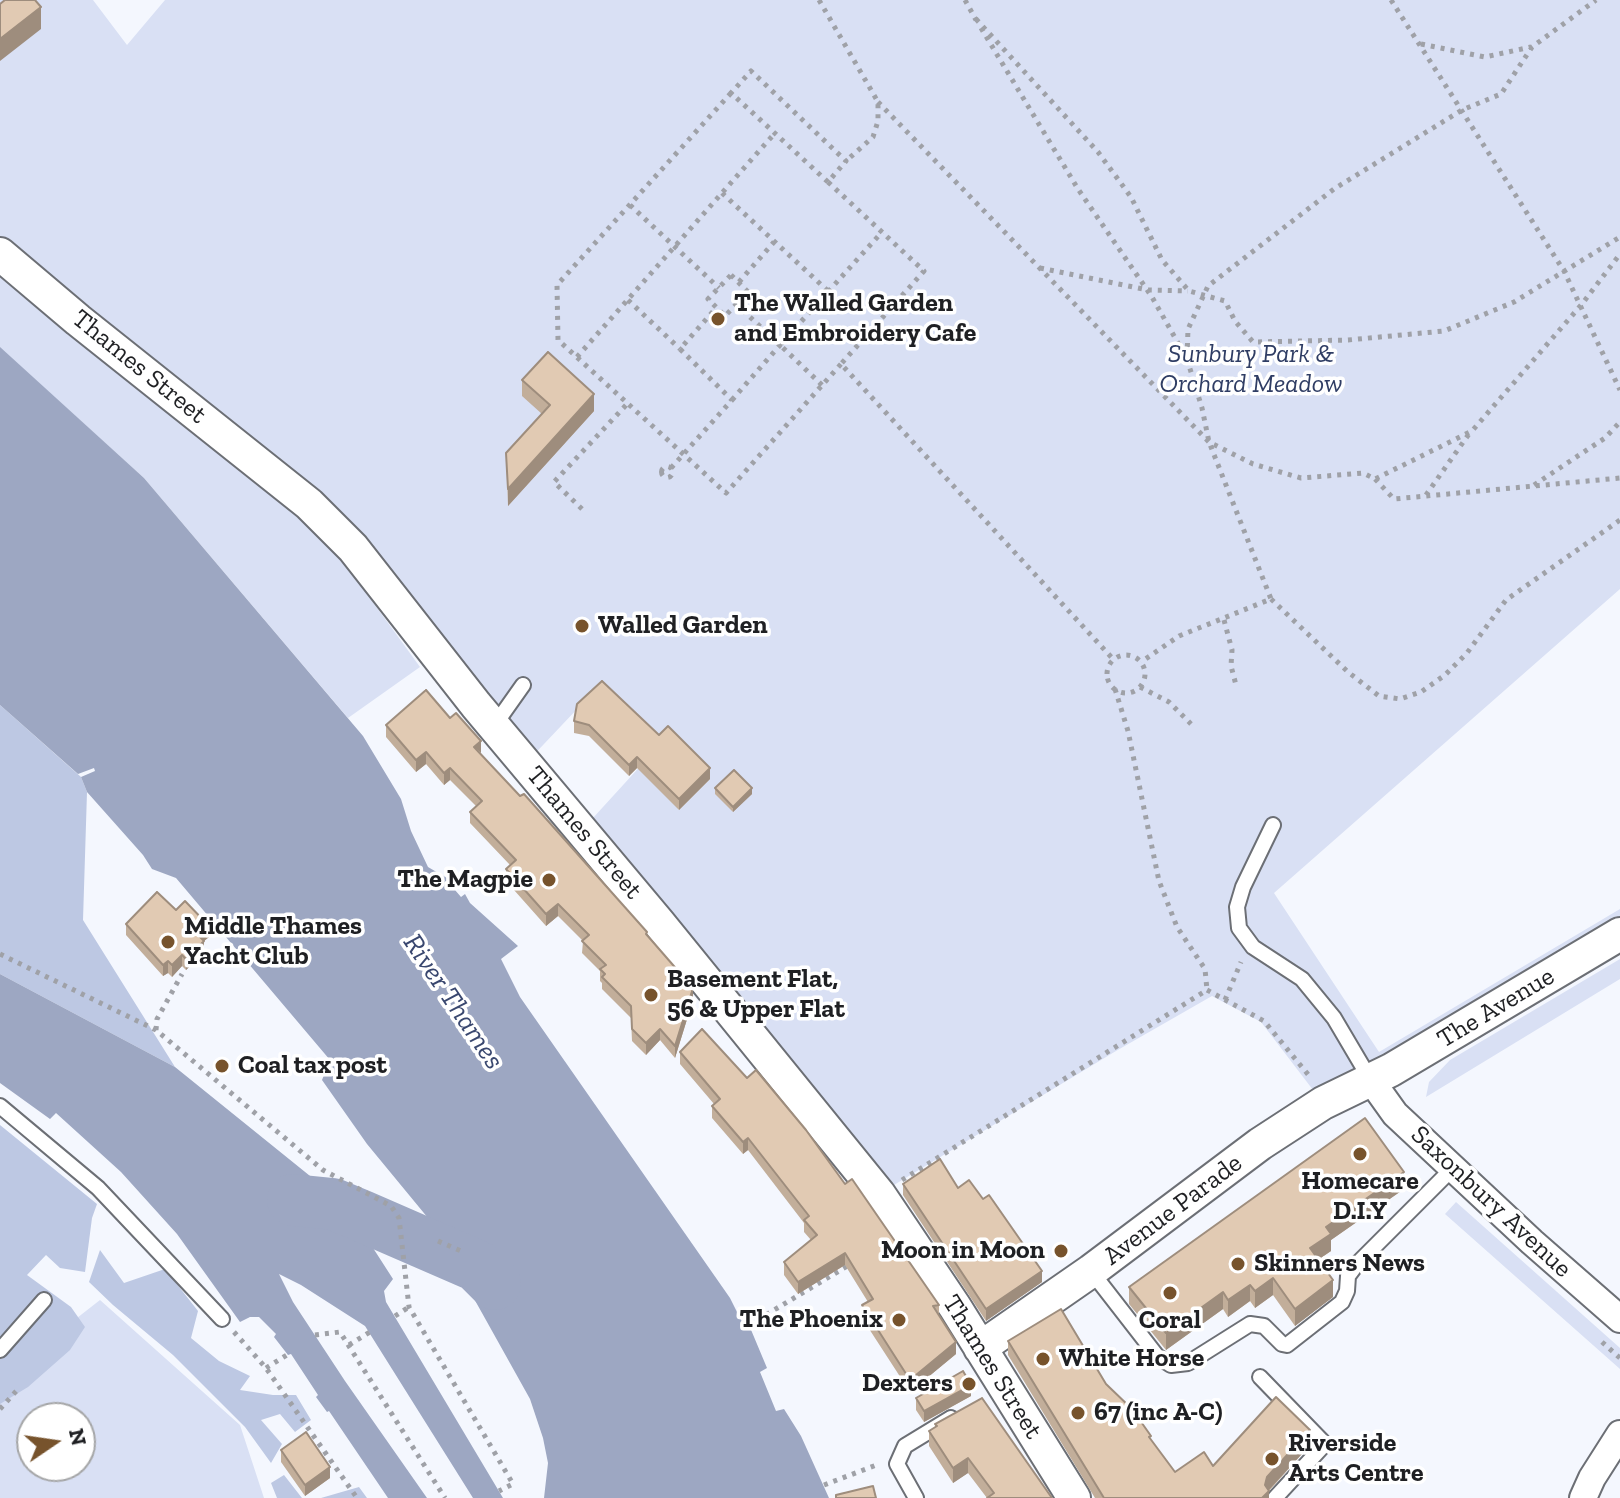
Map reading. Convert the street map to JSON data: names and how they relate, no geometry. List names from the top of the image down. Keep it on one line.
{"streets":{"street":["Thames Street","The Avenue","Saxonbury Avenue","Avenue Parade"]},"crossings":[["Thames Street","Avenue Parade"],["The Avenue","Saxonbury Avenue"],["The Avenue","Avenue Parade"],["Saxonbury Avenue","Avenue Parade"]],"water":["River Thames"],"parks":["Sunbury Park & Orchard Meadow"],"places":["The Walled Garden and Embroidery Cafe","Walled Garden","The Magpie","Middle Thames Yacht Club","Basement Flat, 56 & Upper Flat","Coal tax post","Homecare D.I.Y","Moon in Moon","Skinners News","Coral","The Phoenix","White Horse","Dexters","67 (inc A-C)","Riverside Arts Centre"],"north":"right"}
